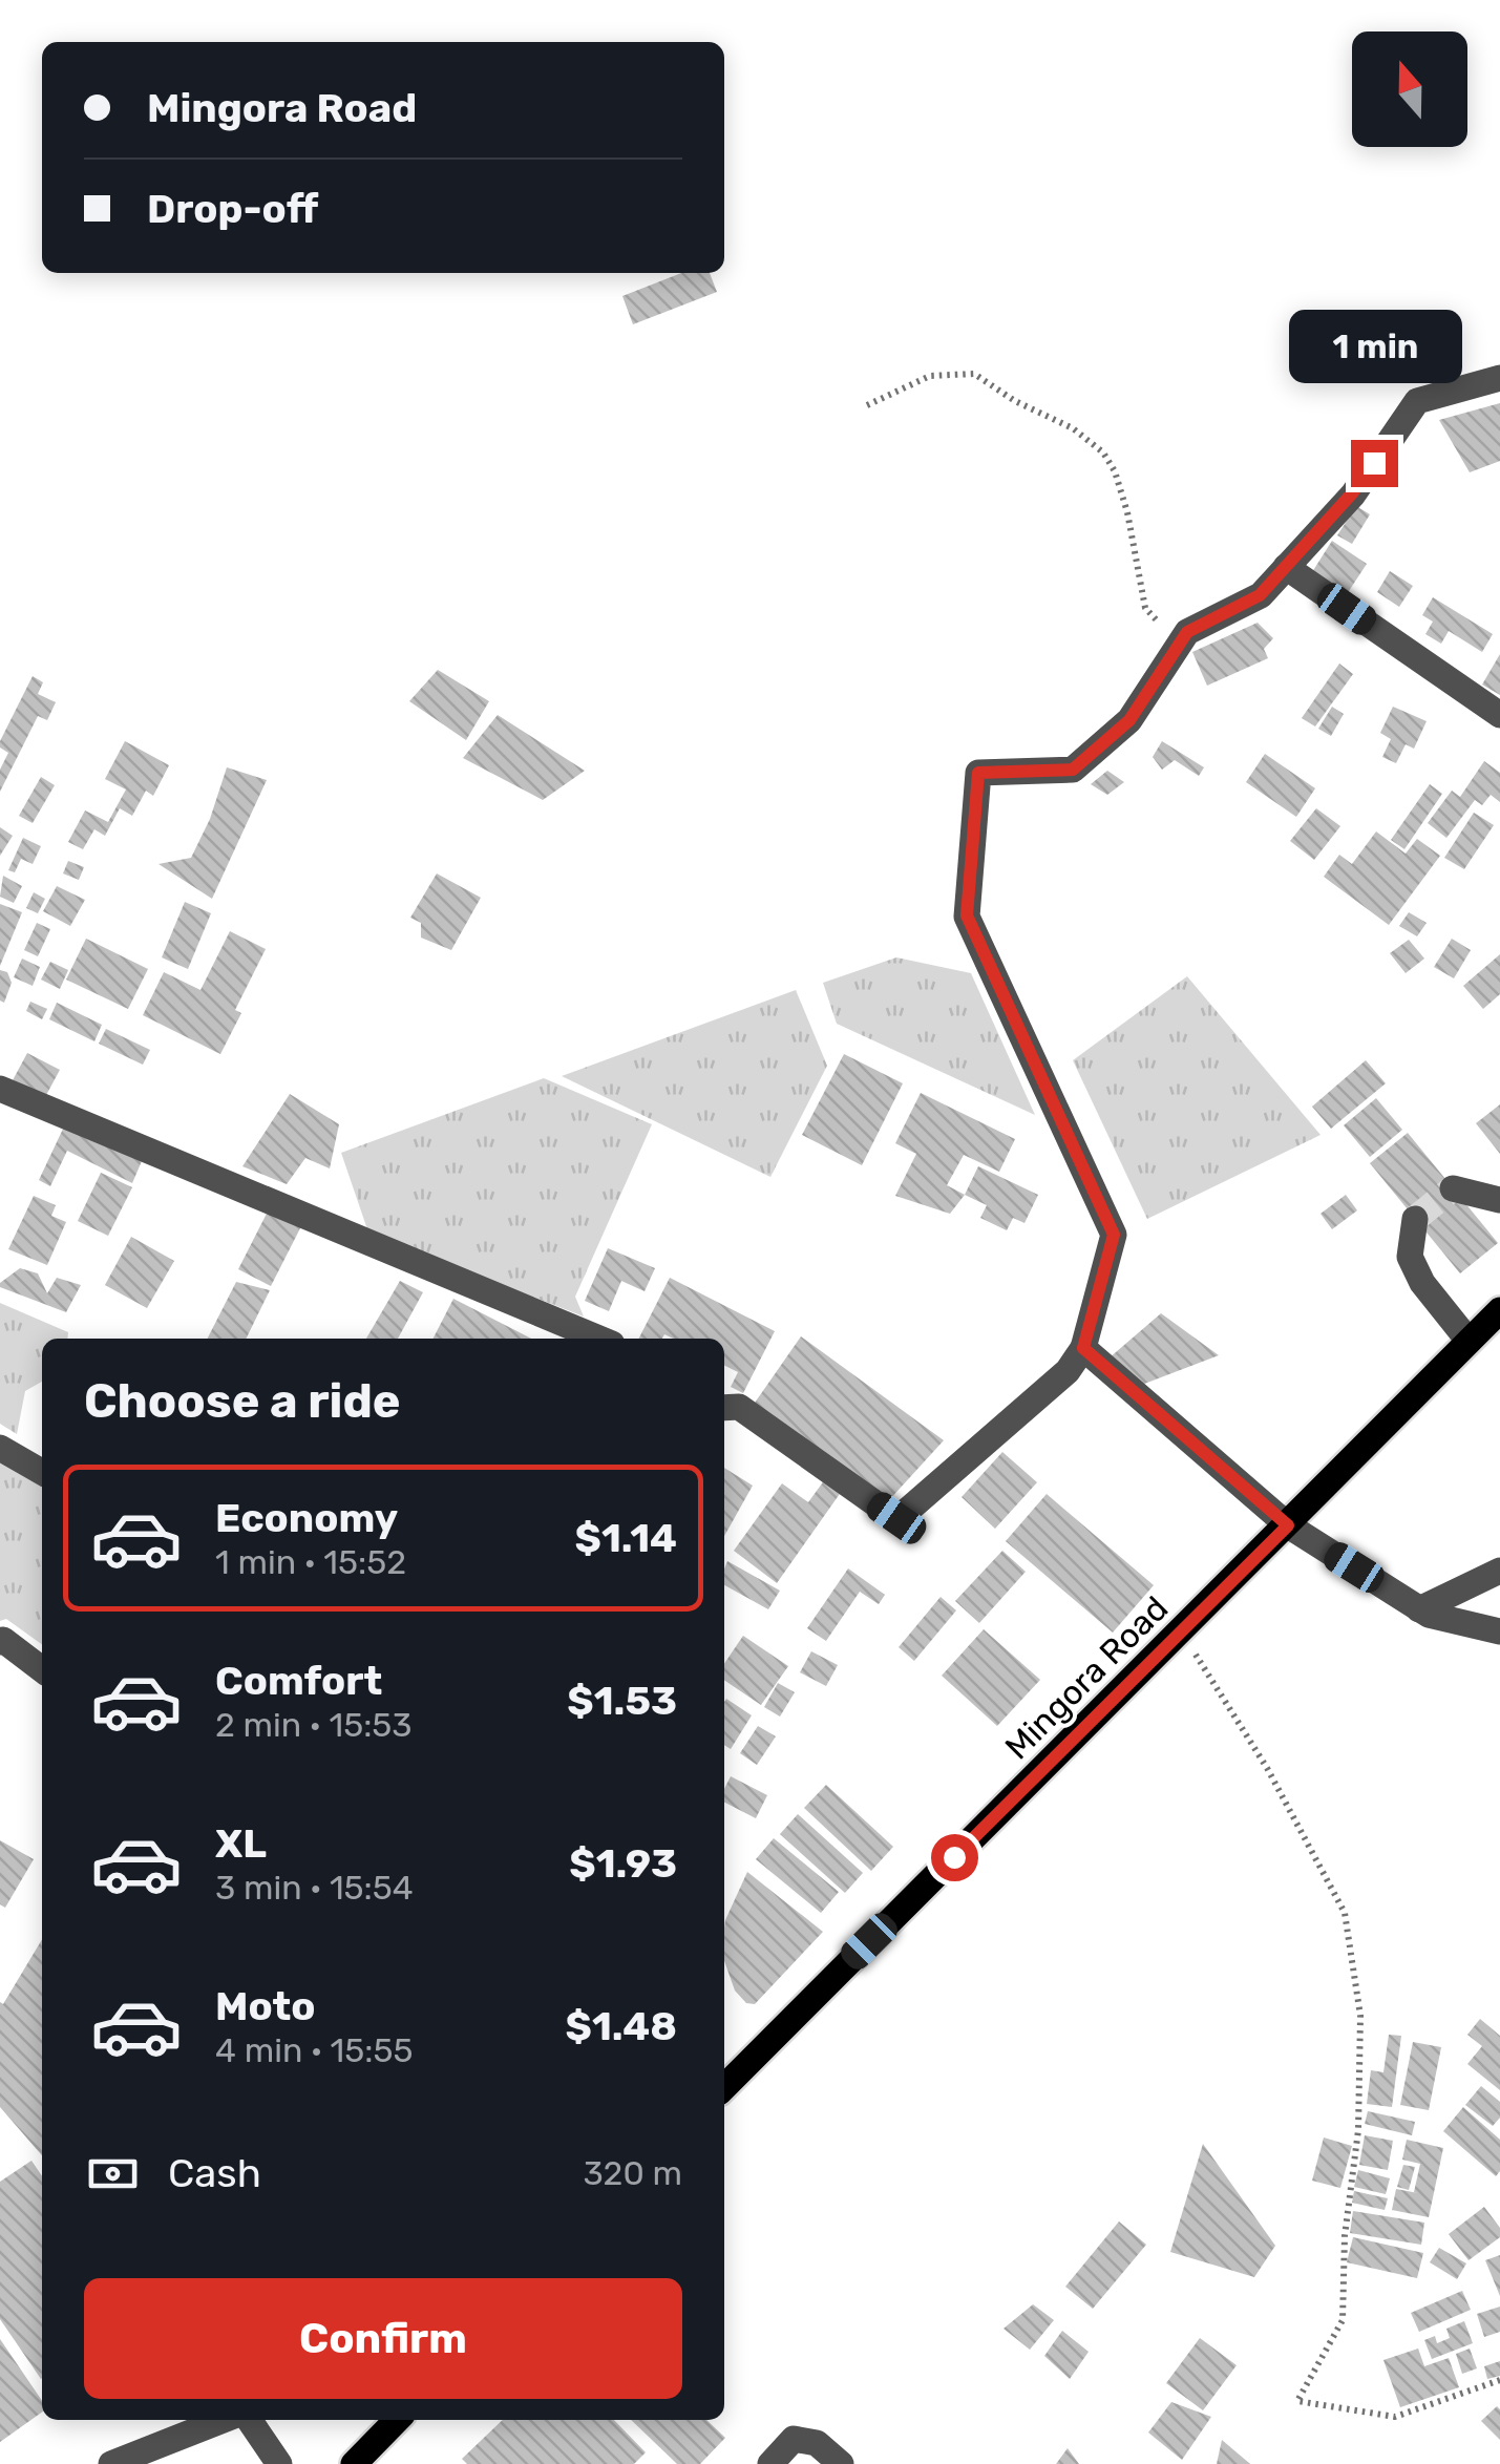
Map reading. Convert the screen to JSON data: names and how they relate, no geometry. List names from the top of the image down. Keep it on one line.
{"streets":{"main road":["Mingora Road"]},"north":"top","page":{"banner":["Mingora Road","Drop-off"],"bubble":"1 min","heading":"Choose a ride","list":[{"name":"Economy","note":"1 min · 15:52","value":"$1.14"},{"name":"Comfort","note":"2 min · 15:53","value":"$1.53"},{"name":"XL","note":"3 min · 15:54","value":"$1.93"},{"name":"Moto","note":"4 min · 15:55","value":"$1.48"}],"pay":["Cash","320 m"],"buttons":"Confirm"}}
